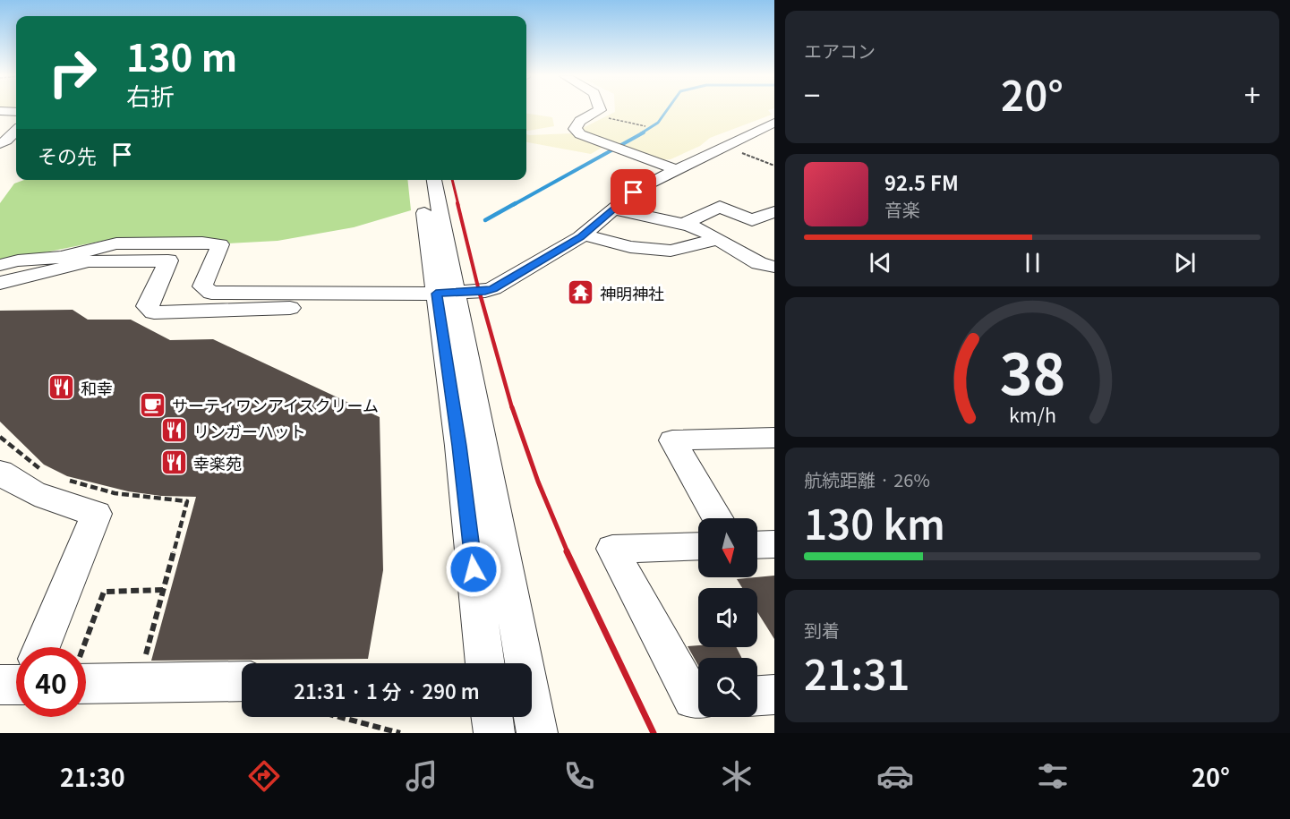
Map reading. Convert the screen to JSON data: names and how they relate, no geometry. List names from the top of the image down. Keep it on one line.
{"places":{"temple":["神明神社"],"restaurant":["和幸","リンガーハット","幸楽苑"],"cafe":["サーティワンアイスクリーム"]},"north":"bottom","page":{"tile":["エアコン",["航続距離 · 26%","130 km"],["到着","21:31"]],"turn":["130 m","右折"],"heat":["−","20°","+"],"then":"その先","song":["92.5 FM","音楽"],"limit":"40","trip":"21:31 · 1 分 · 290 m","tabs":["21:30","20°"],"gauge":["38","km/h"]}}
